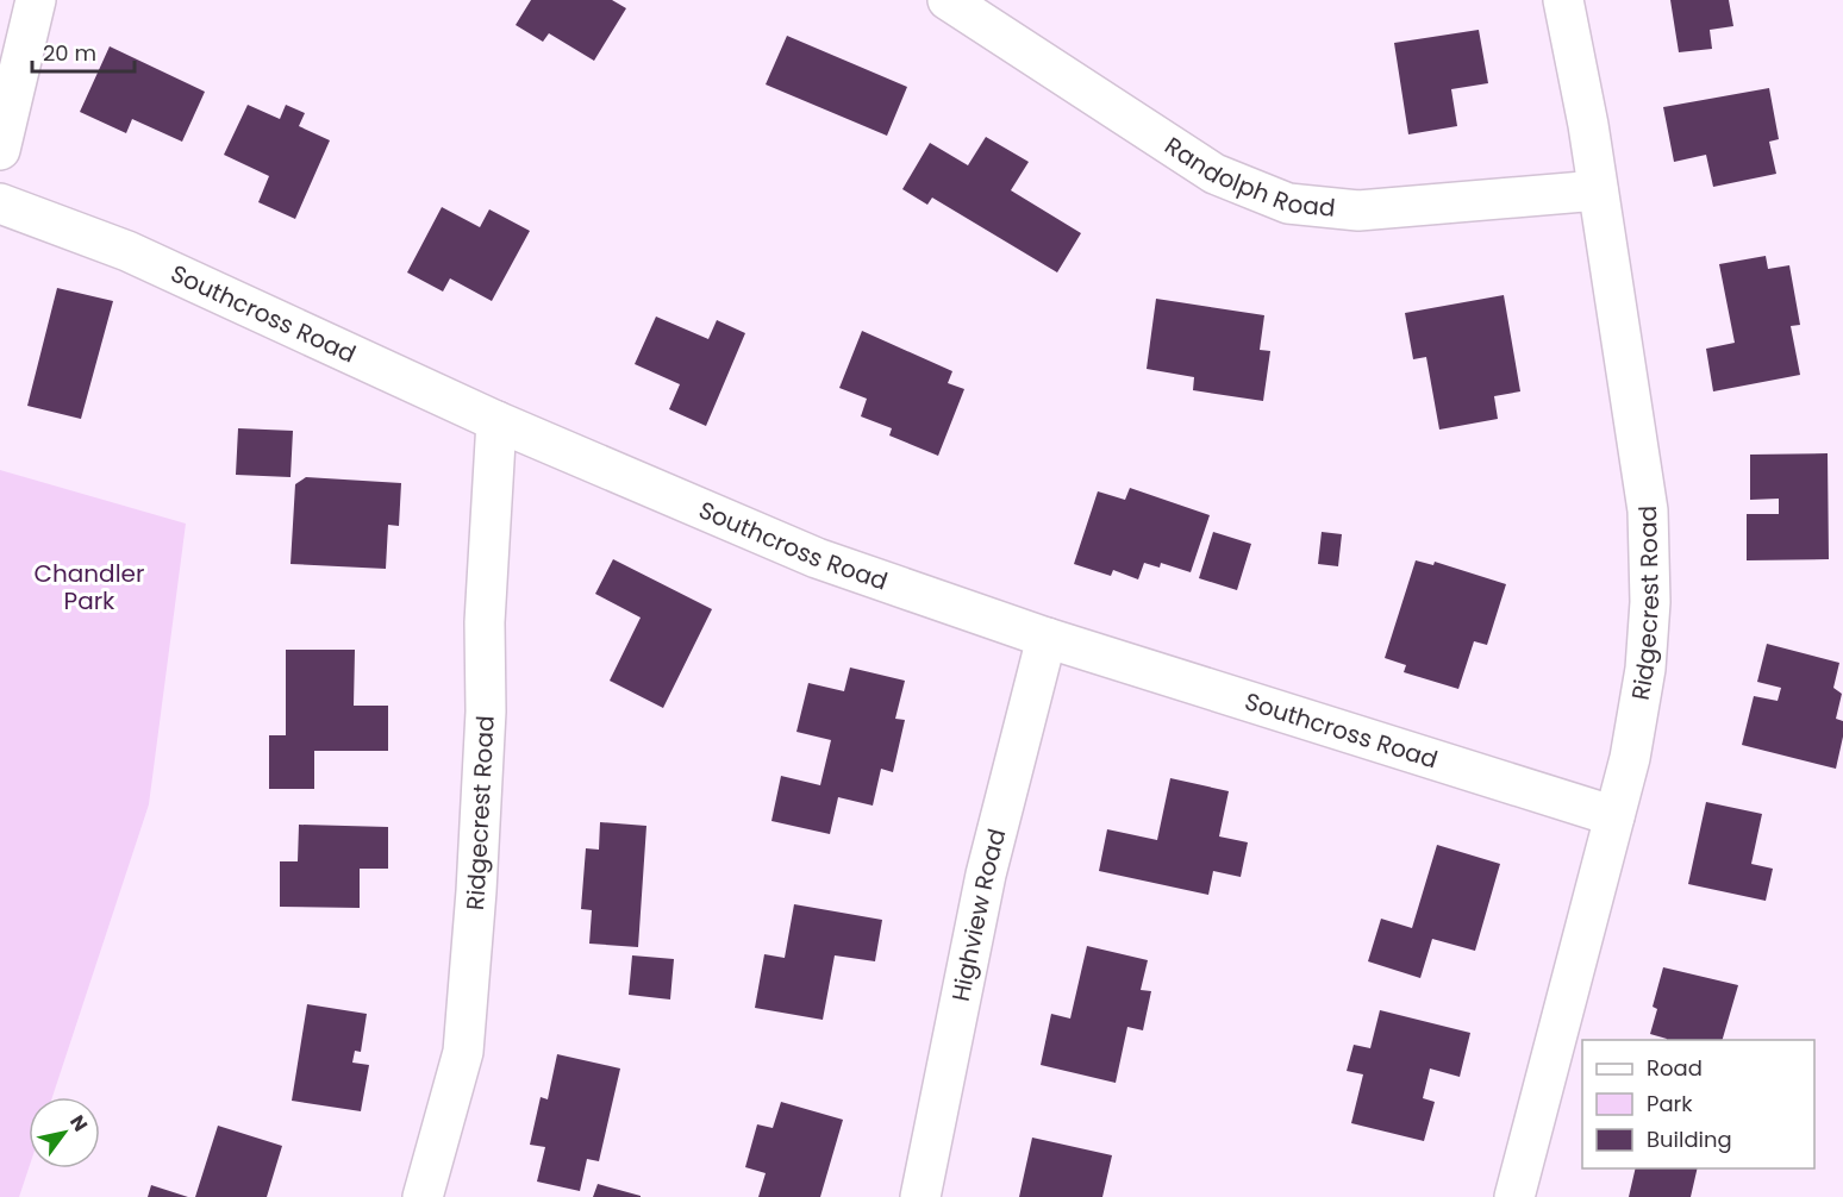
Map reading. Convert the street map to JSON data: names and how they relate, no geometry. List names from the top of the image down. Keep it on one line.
{"streets":{"street":["Randolph Road","Southcross Road","Ridgecrest Road","Highview Road"]},"crossings":[["Randolph Road","Ridgecrest Road"],["Southcross Road","Ridgecrest Road"],["Southcross Road","Highview Road"]],"parks":["Chandler Park"],"legend":["Road","Park","Building"],"scale_bar":"20 m","north":"top right"}
